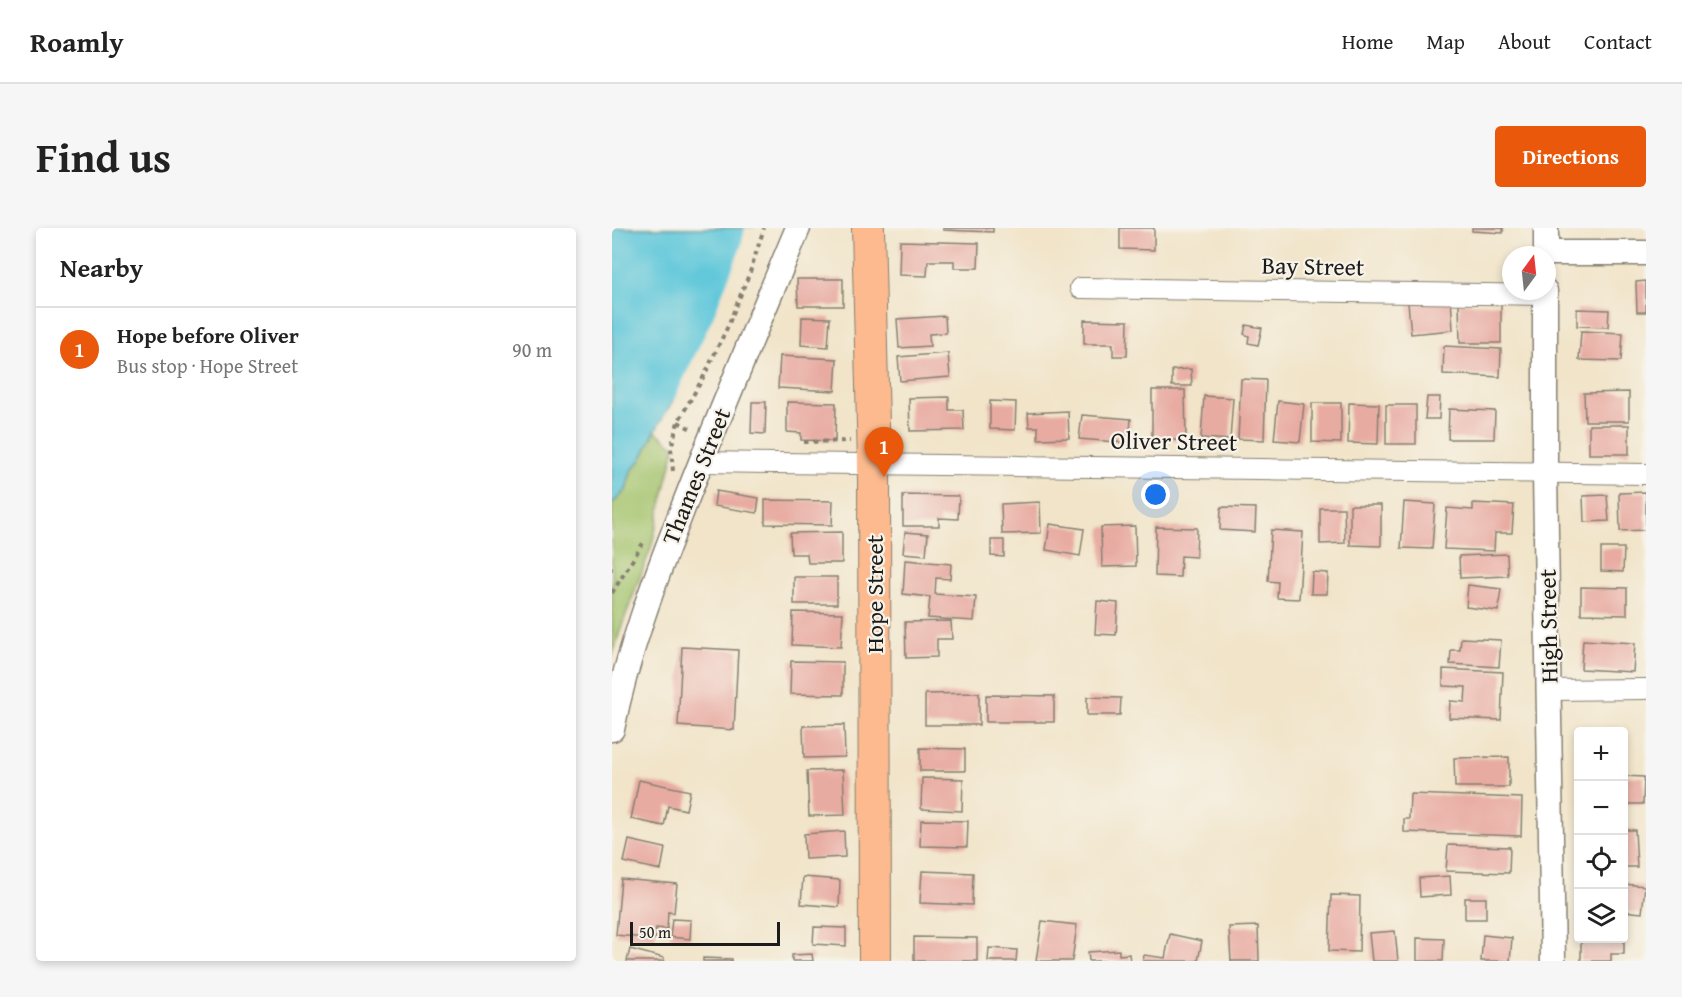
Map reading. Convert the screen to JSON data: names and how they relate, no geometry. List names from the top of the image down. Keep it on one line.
{"streets":{"main road":["Hope Street"],"street":["Bay Street","Oliver Street","Thames Street","High Street"]},"crossings":[["Oliver Street","Thames Street"],["Oliver Street","Hope Street"],["Oliver Street","High Street"]],"scale_bar":"50 m","north":"top","page":{"header":"Roamly","nav":["Home","Map","About","Contact"],"title":"Find us","buttons":"Directions","heading":"Nearby","list":[{"mark":"1","name":"Hope before Oliver","note":"Bus stop · Hope Street","value":"90 m"}],"pins":"1","map_buttons":["+","−"],"scale":"50 m"}}
